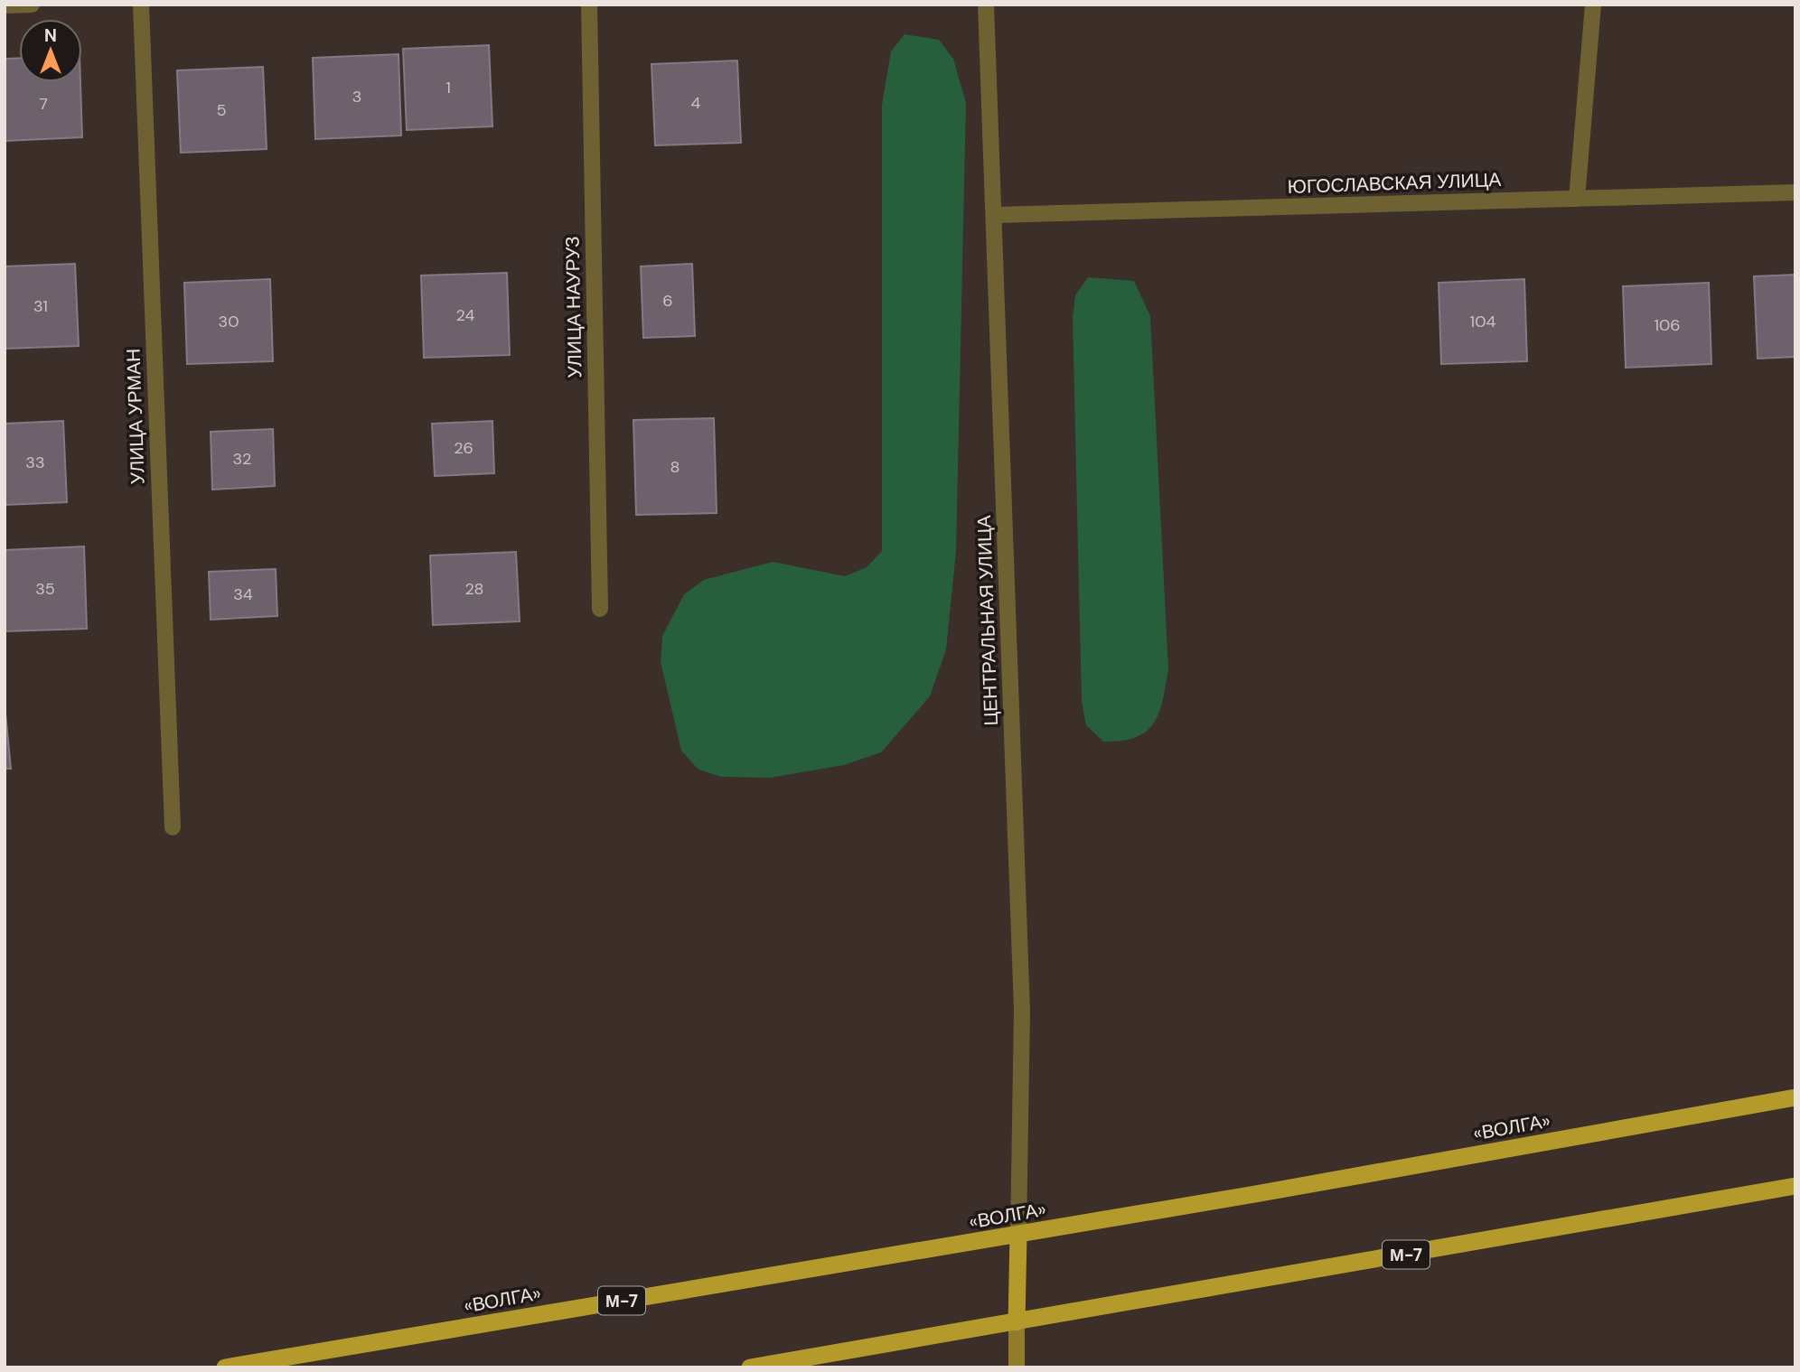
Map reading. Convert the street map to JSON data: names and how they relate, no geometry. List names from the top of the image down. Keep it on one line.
{"streets":{"highway":["«ВОЛГА»","М-7"],"street":["ЮГОСЛАВСКАЯ УЛИЦА","УЛИЦА НАУРУЗ","УЛИЦА УРМАН","ЦЕНТРАЛЬНАЯ УЛИЦА"]},"crossings":[["ЮГОСЛАВСКАЯ УЛИЦА","ЦЕНТРАЛЬНАЯ УЛИЦА"],["ЦЕНТРАЛЬНАЯ УЛИЦА","«ВОЛГА»"]],"house_numbers":["1","3","4","7","5","6","31","24","30","104","106","26","32","33","8","35","28","34"],"north":"top"}
